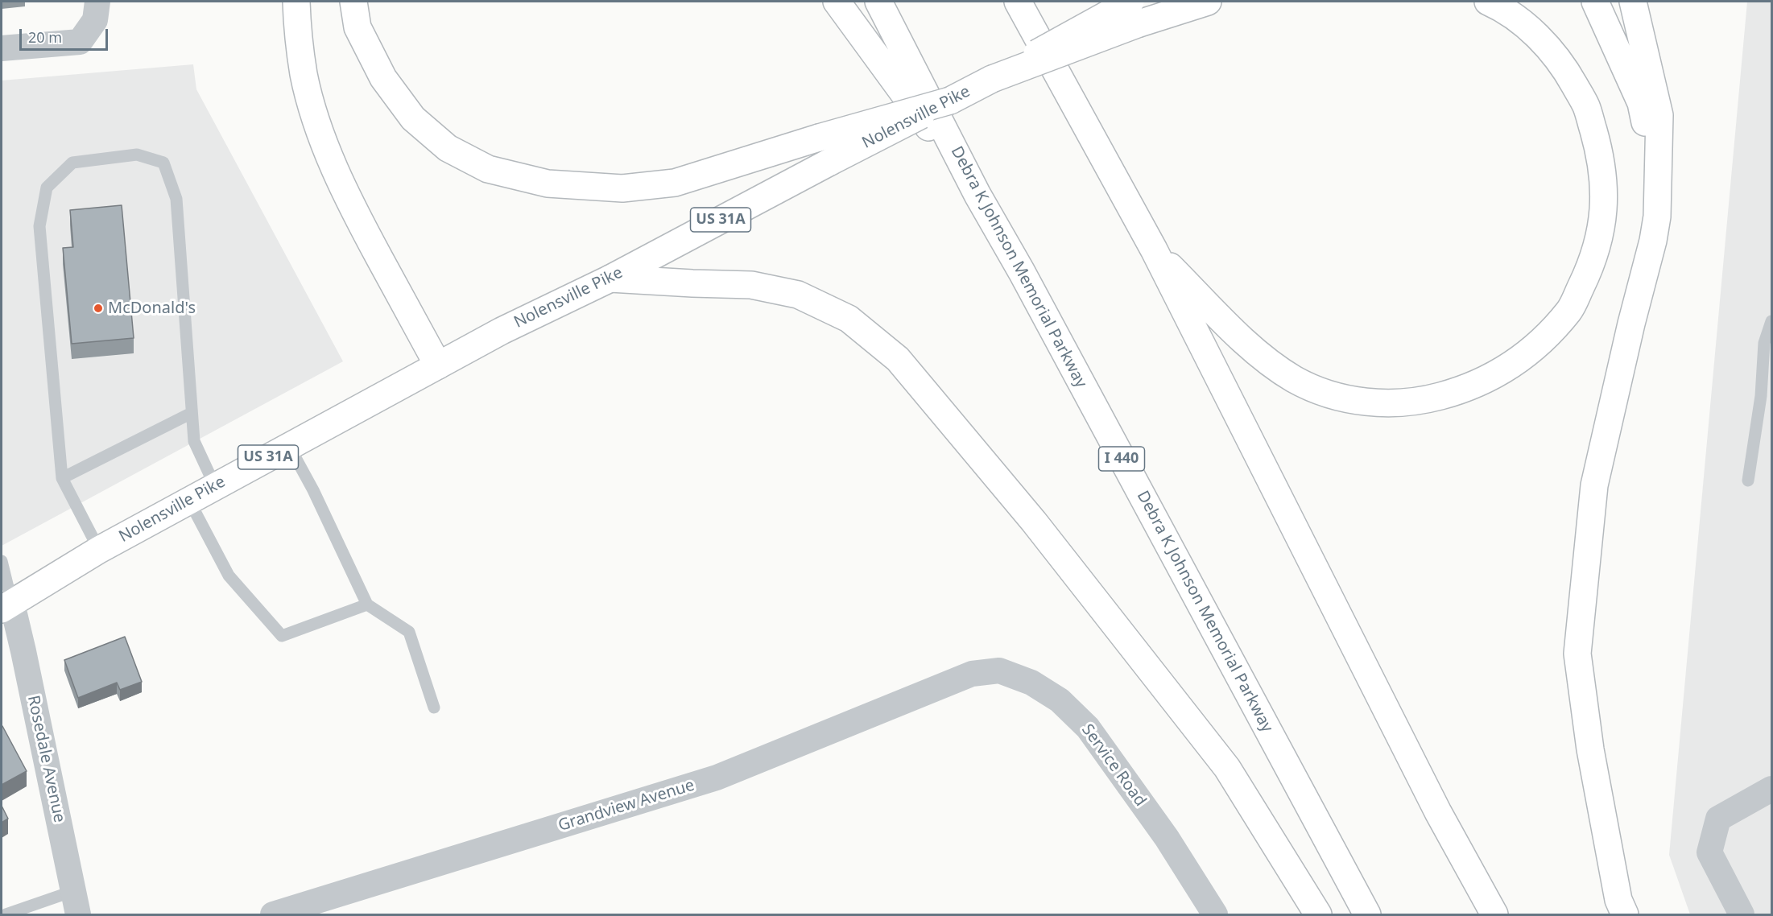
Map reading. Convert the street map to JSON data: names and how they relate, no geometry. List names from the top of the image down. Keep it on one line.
{"streets":{"main road":["Nolensville Pike","US 31A","Debra K Johnson Memorial Parkway","I 440"],"street":["Rosedale Avenue","Service Road","Grandview Avenue"]},"crossings":[["Nolensville Pike","Rosedale Avenue"],["Service Road","Grandview Avenue"]],"places":["McDonald's"],"scale_bar":"20 m"}
